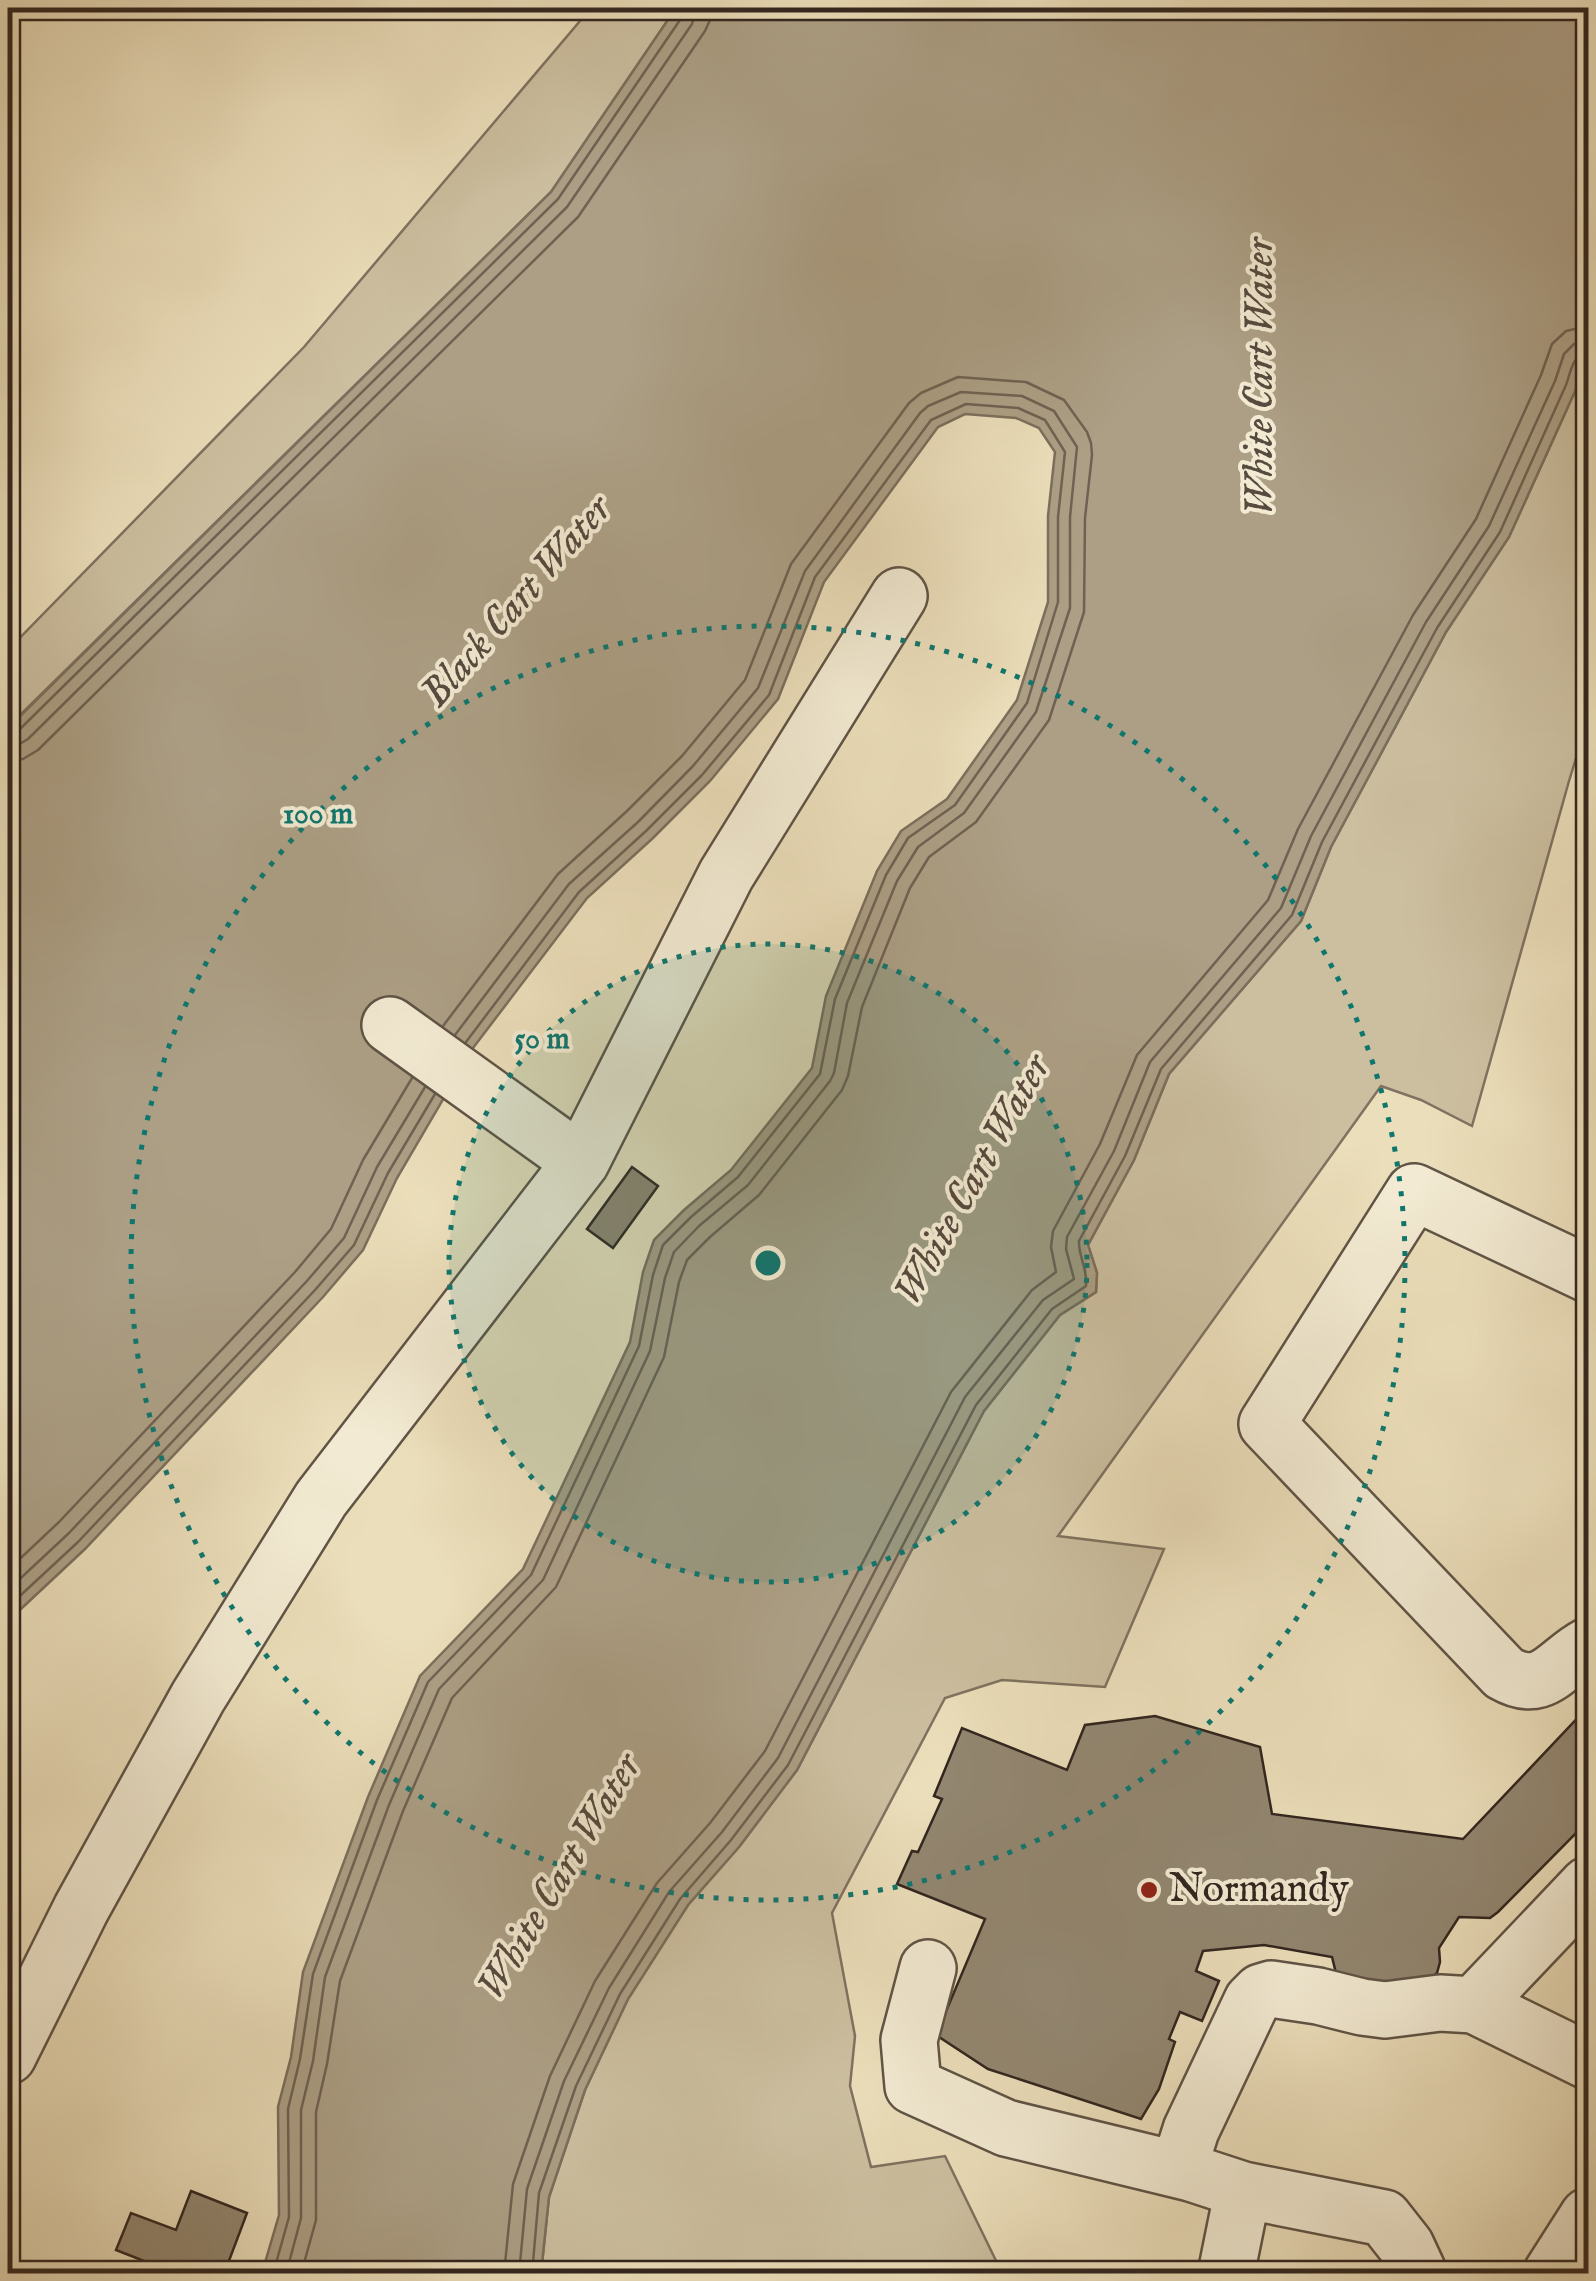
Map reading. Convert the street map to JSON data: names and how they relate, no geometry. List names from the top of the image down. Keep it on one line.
{"water":["White Cart Water","Black Cart Water"],"places":["Normandy"],"rings":["100 m","50 m"]}
